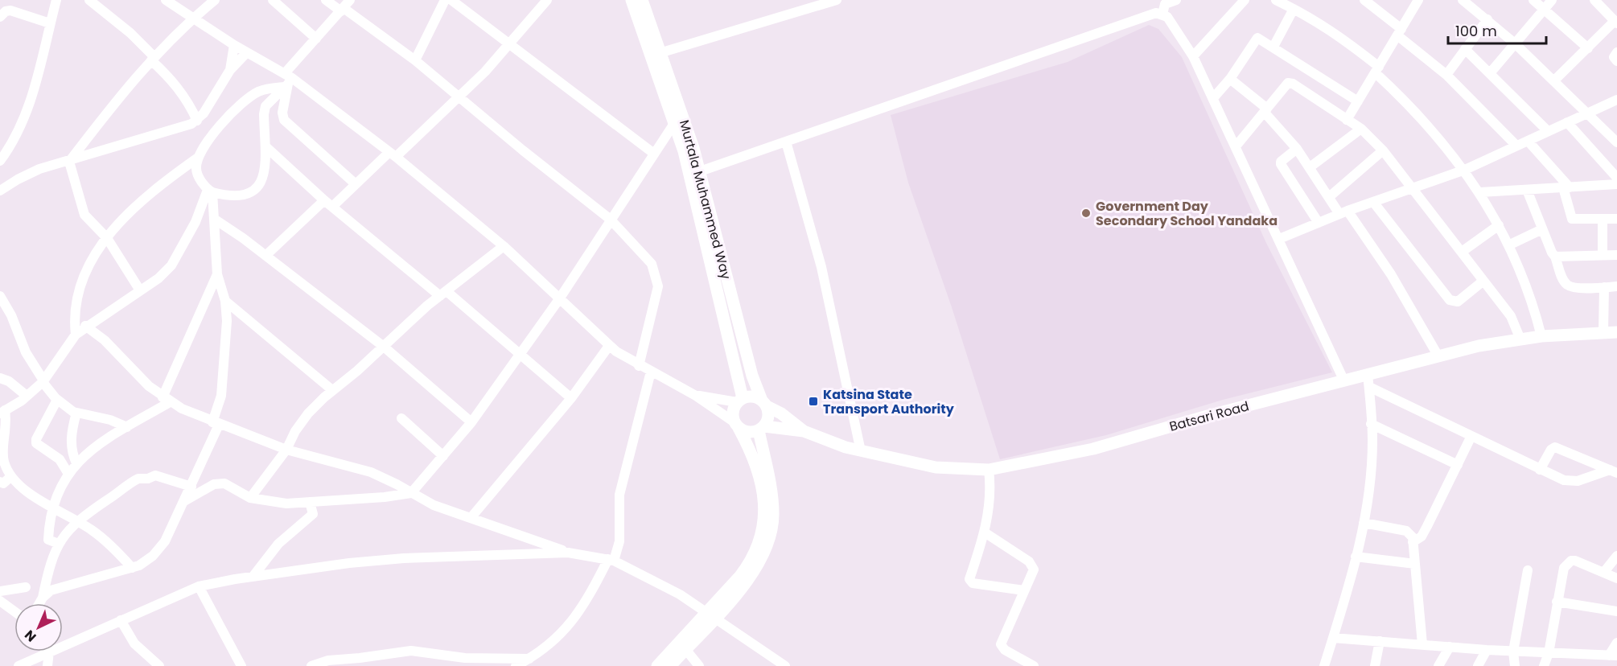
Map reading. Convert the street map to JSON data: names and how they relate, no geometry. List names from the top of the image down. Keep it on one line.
{"streets":{"main road":["Murtala Muhammed Way","Batsari Road"]},"places":{"other":["Government Day Secondary School Yandaka"],"transit":["Katsina State Transport Authority"]},"scale_bar":"100 m","north":"bottom left"}
